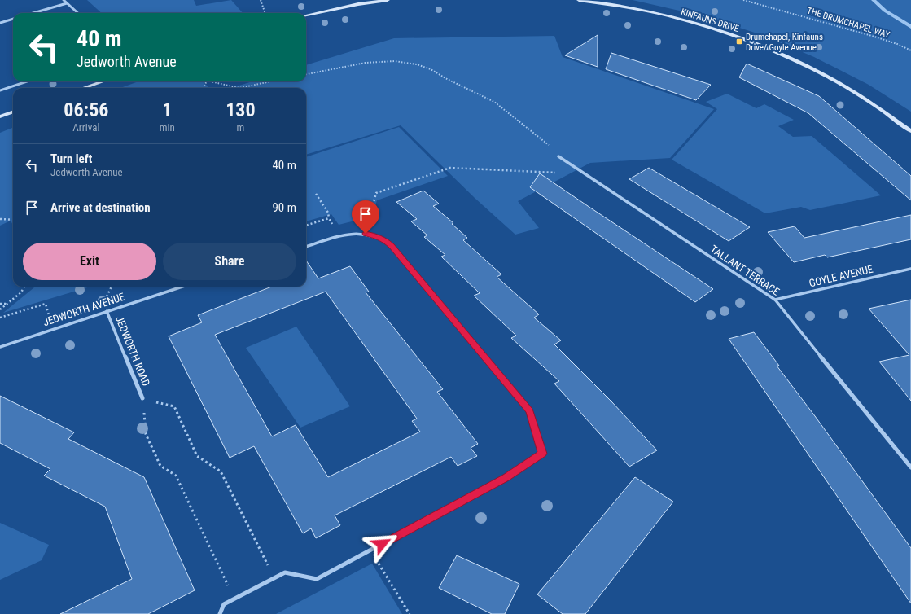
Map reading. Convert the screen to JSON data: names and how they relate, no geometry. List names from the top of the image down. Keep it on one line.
{"streets":{"street":["KINFAUNS DRIVE","TALLANT TERRACE","GOYLE AVENUE","JEDWORTH AVENUE","JEDWORTH ROAD"],"path":["THE DRUMCHAPEL WAY"]},"crossings":[["TALLANT TERRACE","GOYLE AVENUE"],["JEDWORTH AVENUE","JEDWORTH ROAD"]],"places":{"transit":["Drumchapel, Kinfauns Drive/ Goyle Avenue"]},"page":{"turn":["40 m","Jedworth Avenue"],"eta":["06:56","Arrival","1","min","130","m"],"list":[{"name":"Turn left","note":"Jedworth Avenue","value":"40 m"},{"name":"Arrive at destination","value":"90 m"}],"buttons":["Exit","Share"]}}
